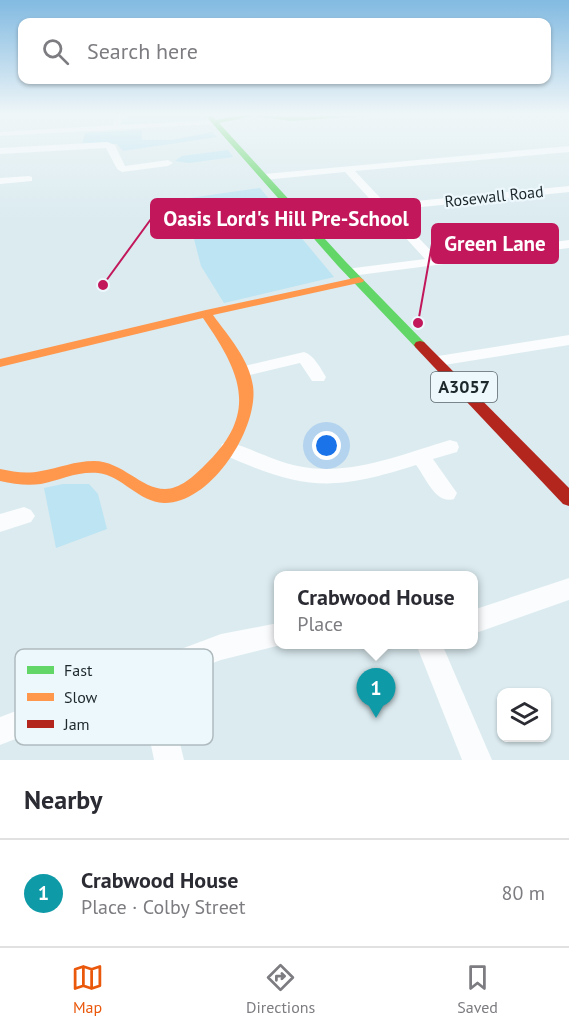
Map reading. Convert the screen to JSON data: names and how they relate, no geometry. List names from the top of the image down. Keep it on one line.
{"streets":{"street":["Rosewall Road","A3057"]},"places":["Oasis Lord's Hill Pre-School","Green Lane"],"legend":["Fast","Slow","Jam"],"page":{"search":"Search here","popup":["Crabwood House","Place"],"pins":"1","heading":"Nearby","list":[{"mark":"1","name":"Crabwood House","note":"Place · Colby Street","value":"80 m"}],"nav":["Map","Directions","Saved"]}}
